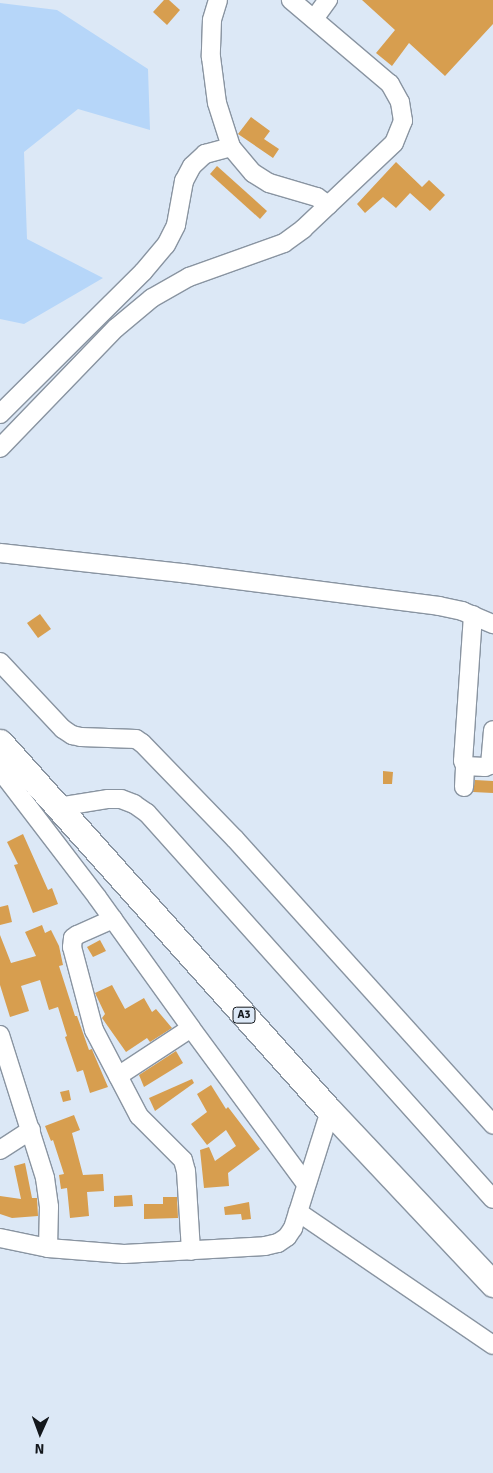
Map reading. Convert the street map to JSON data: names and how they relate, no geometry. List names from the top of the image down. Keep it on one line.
{"streets":{"highway":["A3"]},"north":"bottom"}
